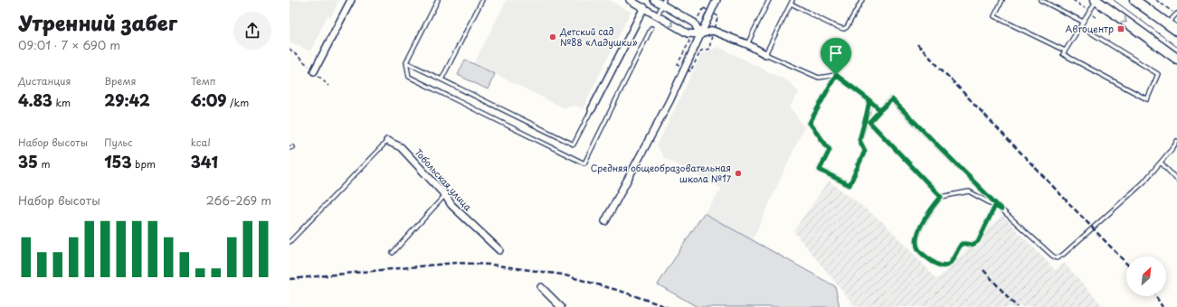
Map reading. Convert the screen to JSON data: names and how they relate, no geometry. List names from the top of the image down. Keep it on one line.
{"streets":{"street":["Тобольская улица"]},"places":{"transit":["Автоцентр"],"other":["Детский сад №88 «Ладушки»","Средняя общеобразовательная школа №17"]},"north":"top right","page":{"heading":["Утренний забег","09:01 · 7 × 690 m"],"stats":[["Дистанция","4.83 km"],["Время","29:42"],["Темп","6:09 /km"],["Набор высоты","35 m"],["Пульс","153 bpm"],["kcal","341"]],"chart":["Набор высоты","266–269 m"]}}
